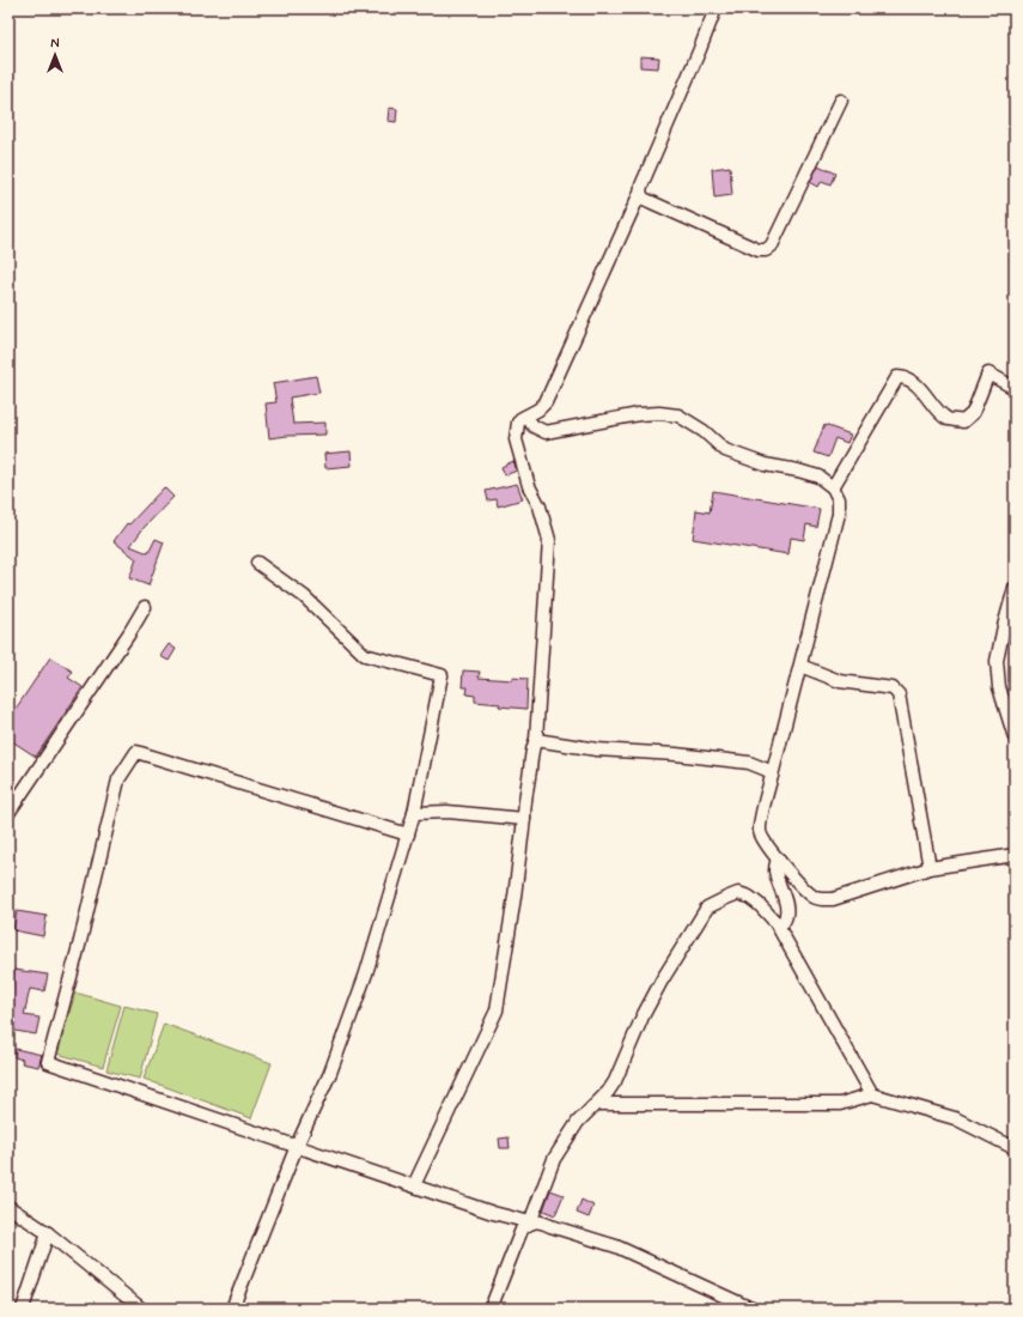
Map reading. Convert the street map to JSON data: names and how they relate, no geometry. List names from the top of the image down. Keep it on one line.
{"north":"top"}
